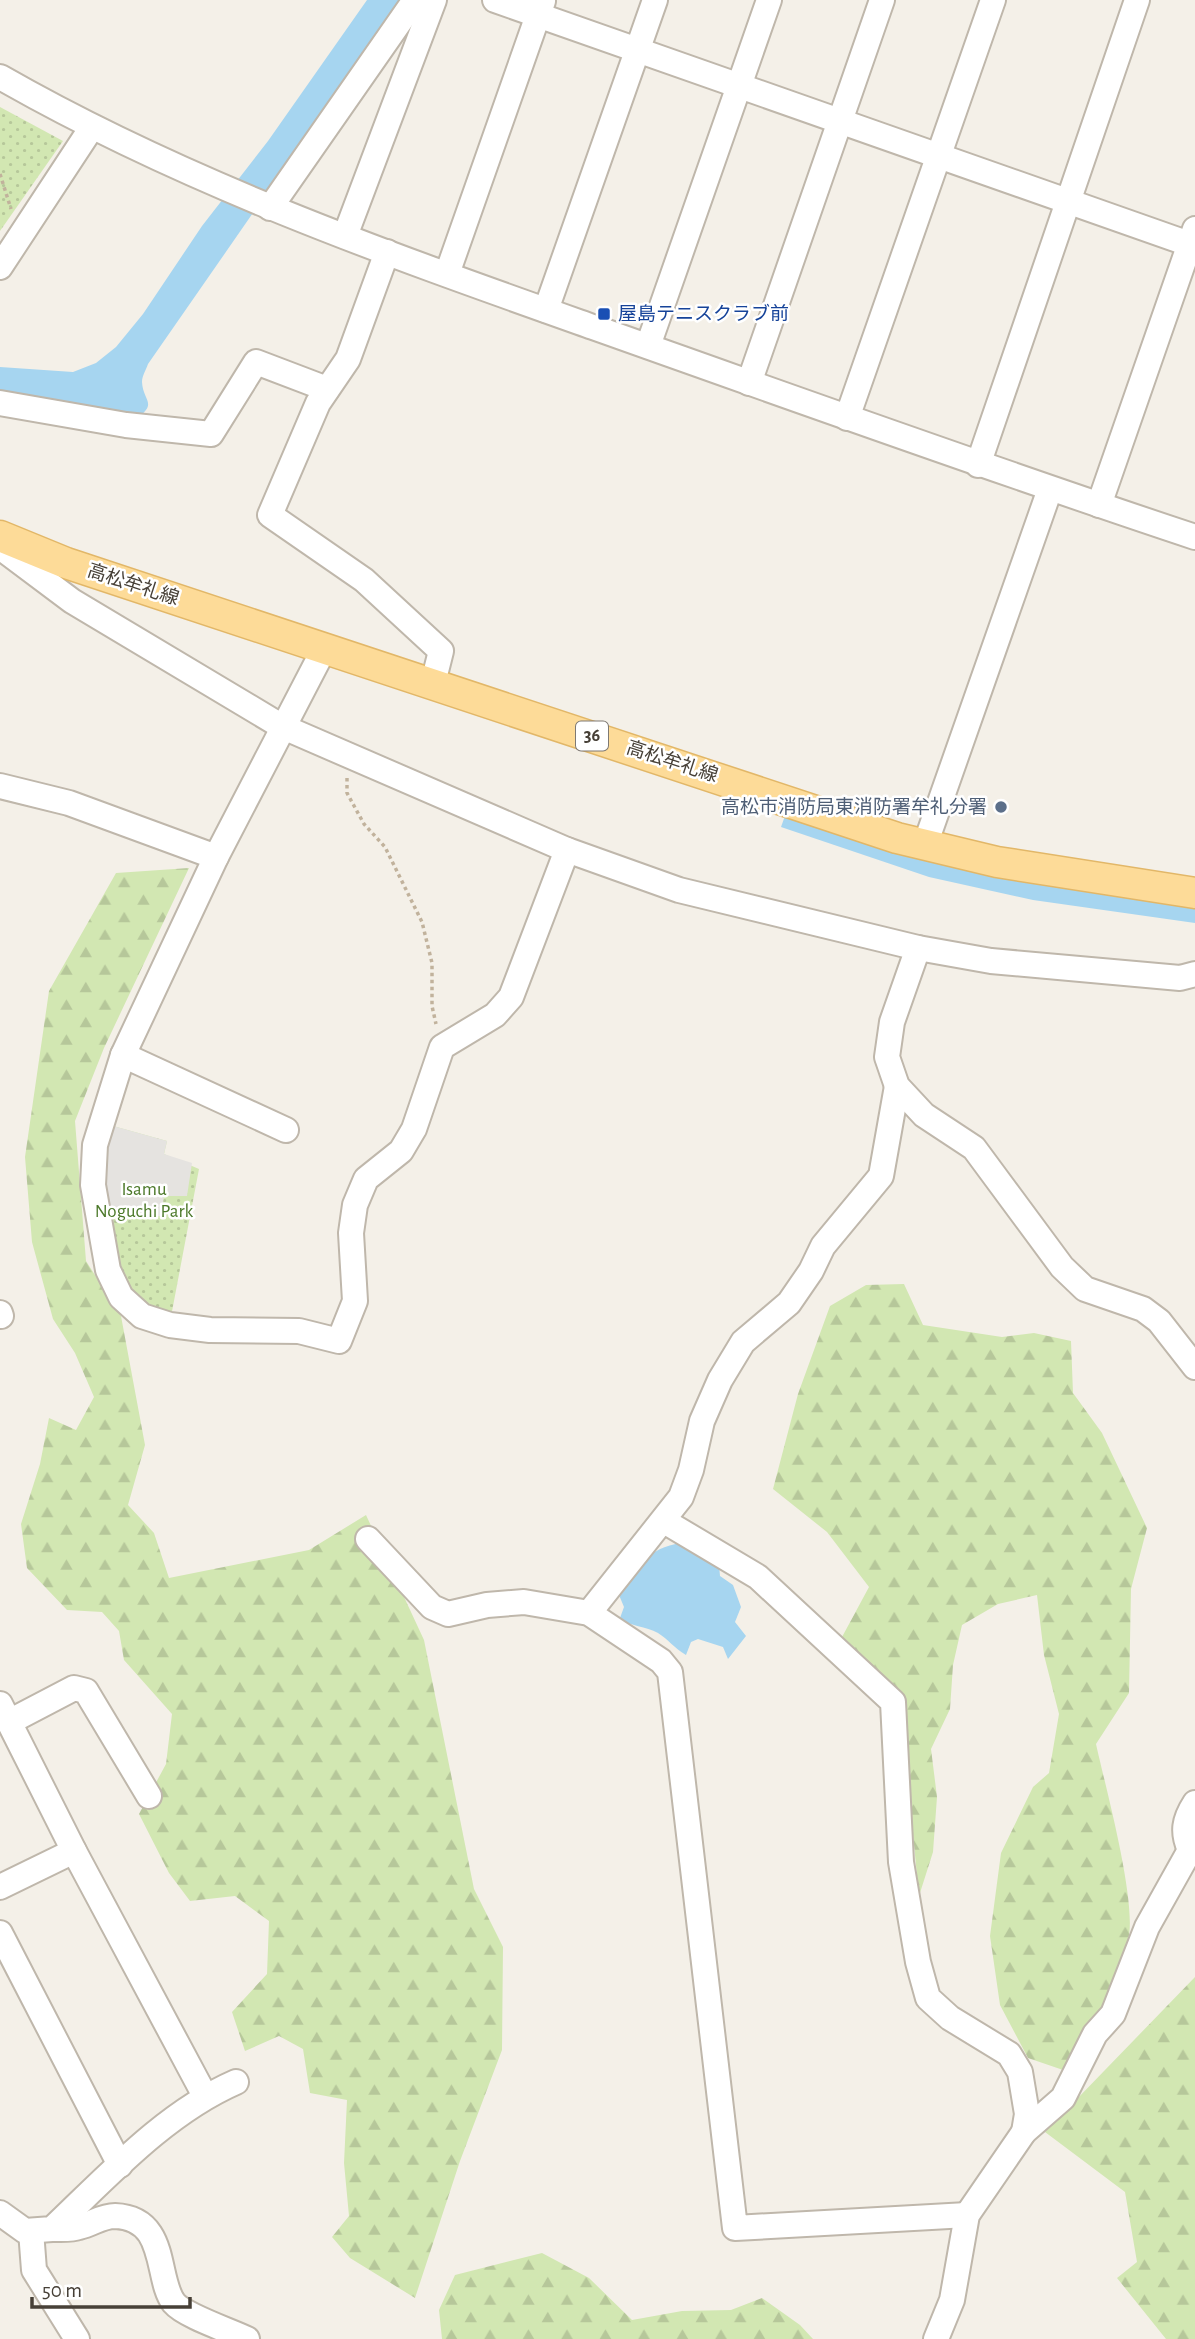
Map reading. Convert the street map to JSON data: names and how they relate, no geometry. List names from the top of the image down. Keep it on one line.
{"streets":{"main road":["高松牟礼線","36"]},"parks":["Isamu Noguchi Park"],"places":{"transit":["屋島テニスクラブ前"],"other":["高松市消防局東消防署牟礼分署"]},"scale_bar":"50 m"}
